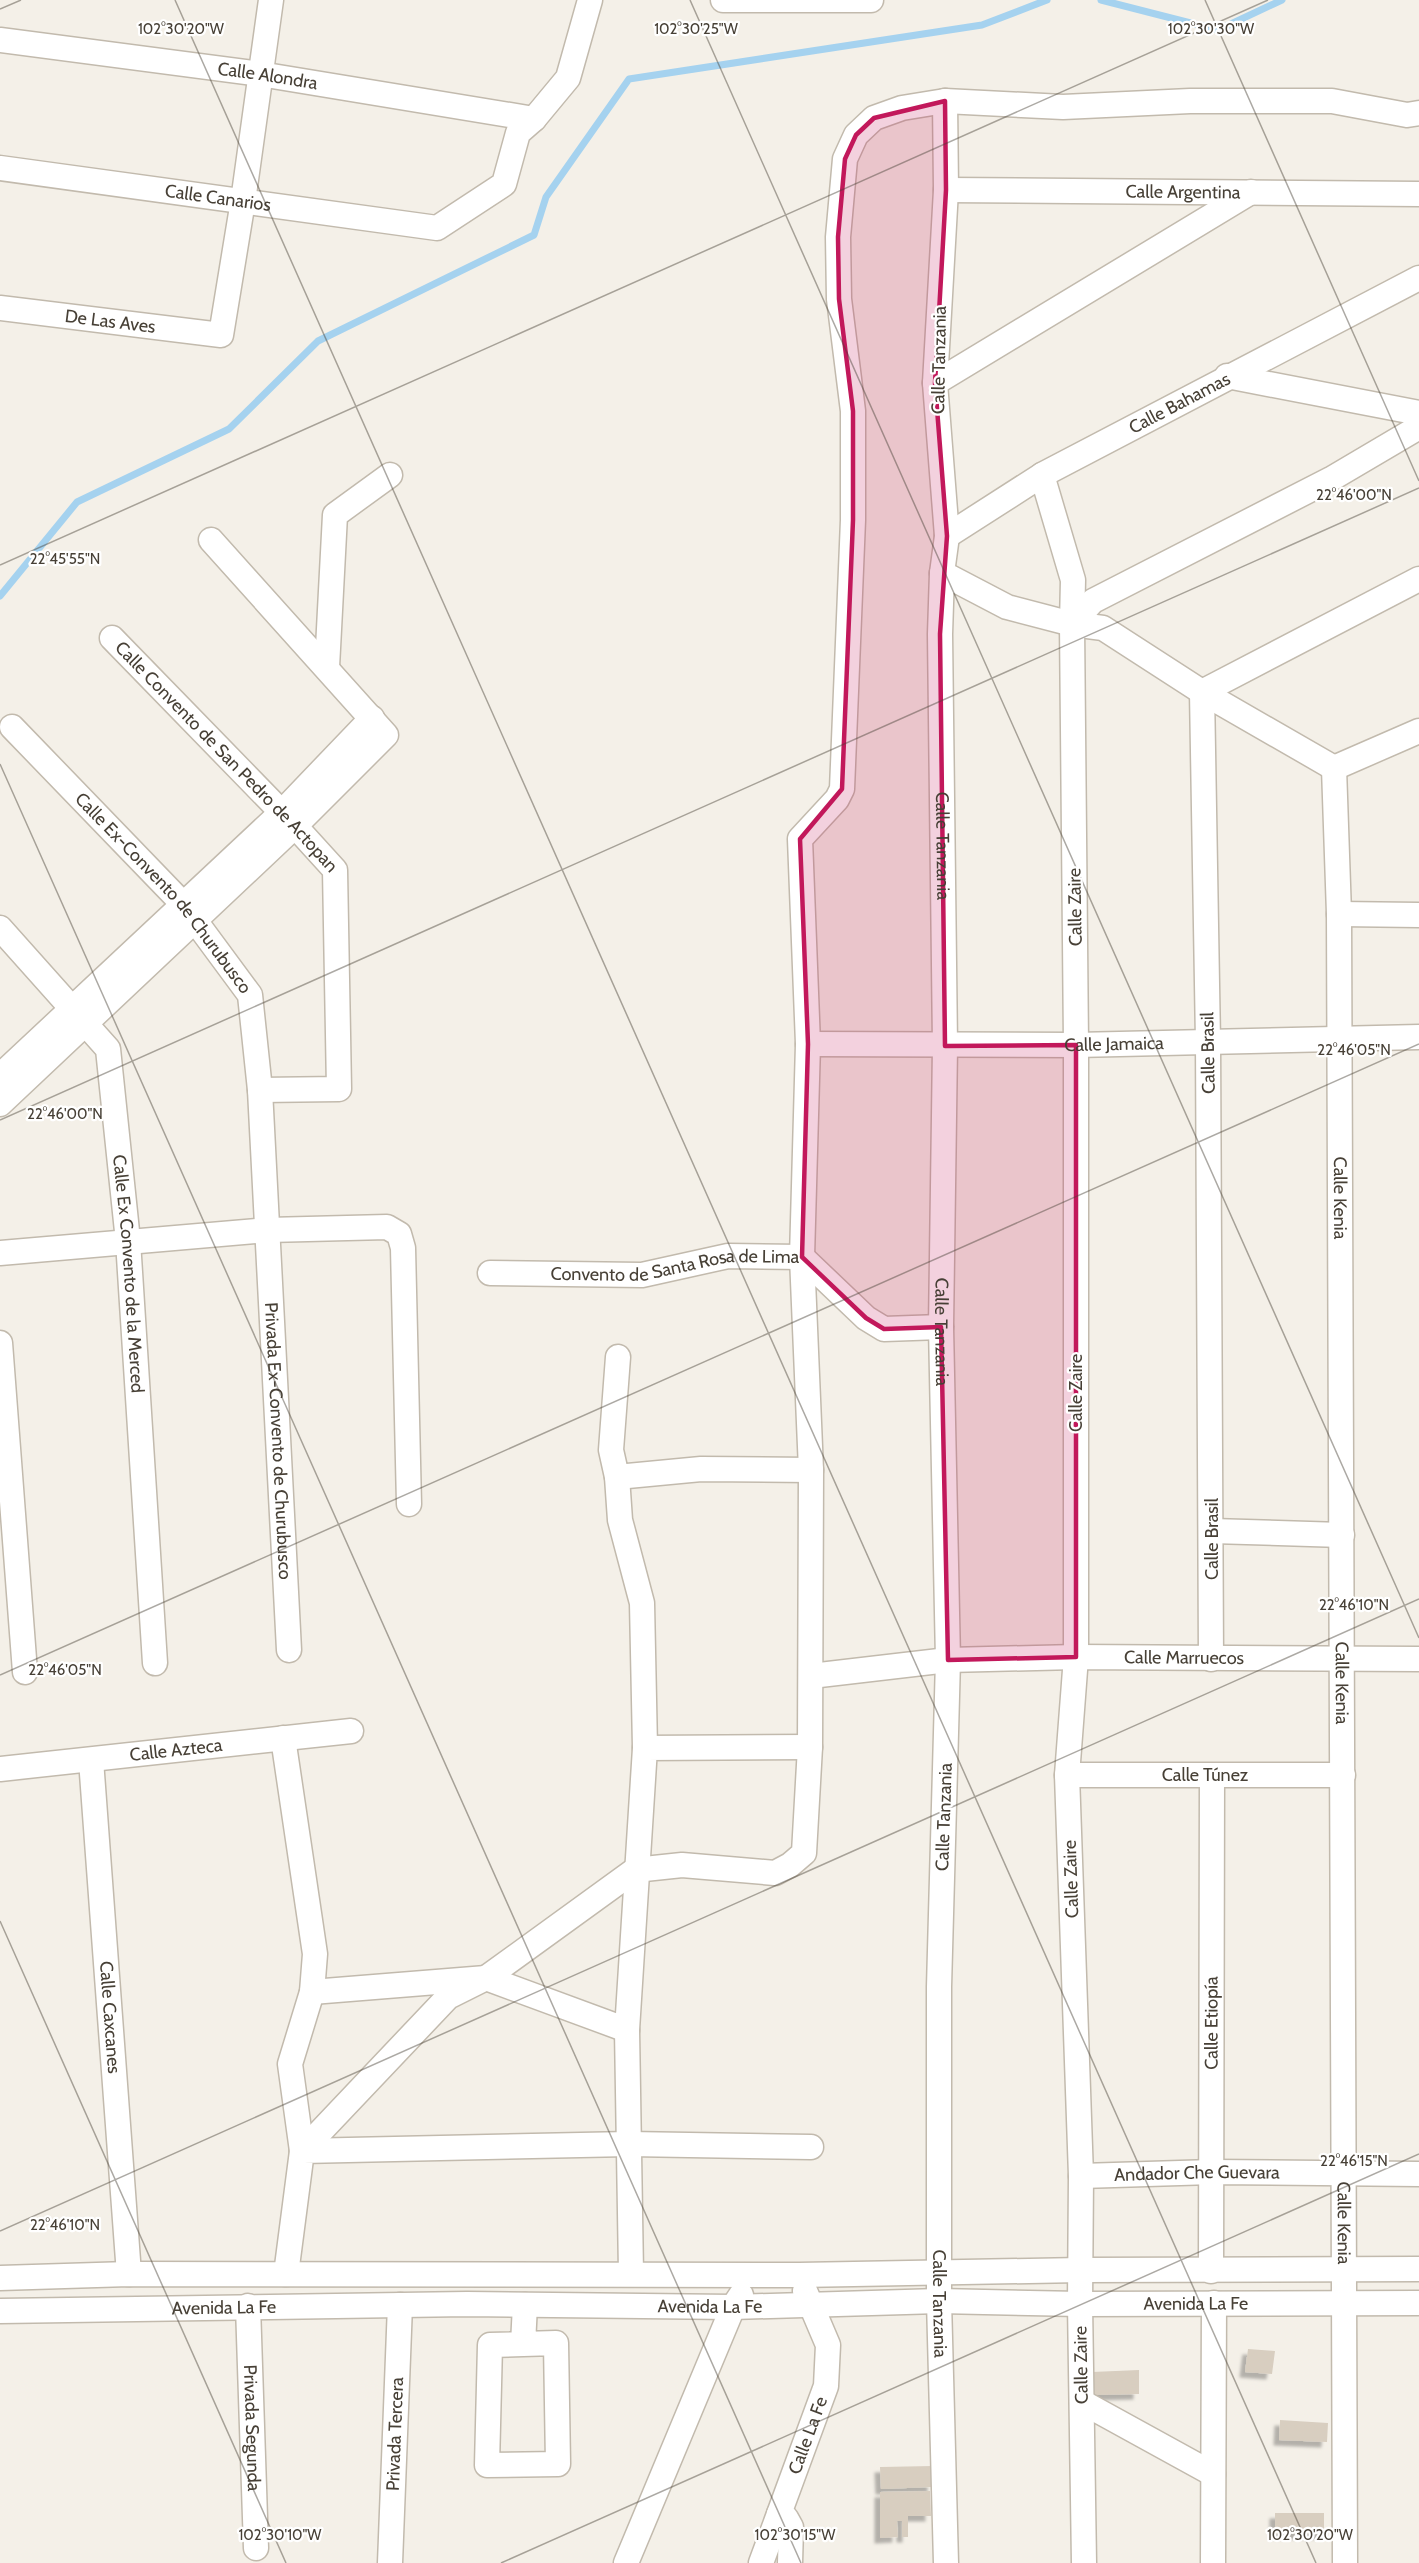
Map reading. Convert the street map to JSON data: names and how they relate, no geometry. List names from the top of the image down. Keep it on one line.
{"streets":{"street":["Calle Alondra","Calle Argentina","Calle Canarios","De Las Aves","Calle Tanzania","Calle Bahamas","Calle Convento de San Pedro de Actopan","Calle Ex-Convento de Churubusco","Calle Zaire","Calle Jamaica","Calle Brasil","Calle Kenia","Convento de Santa Rosa de Lima","Calle Ex Convento de la Merced","Privada Ex-Convento de Churubusco","Calle Marruecos","Calle Azteca","Calle Túnez","Calle Caxcanes","Calle Etiopía","Andador Che Guevara","Avenida La Fe","Privada Segunda","Privada Tercera","Calle La Fe"]},"crossings":[["Calle Alondra","Calle Canarios"],["Calle Argentina","Calle Tanzania"],["Calle Canarios","De Las Aves"],["Calle Tanzania","Calle Bahamas"],["Calle Tanzania","Calle Jamaica"],["Calle Tanzania","Convento de Santa Rosa de Lima"],["Calle Tanzania","Calle Marruecos"],["Calle Tanzania","Avenida La Fe"],["Calle Bahamas","Calle Zaire"],["Calle Convento de San Pedro de Actopan","Calle Ex-Convento de Churubusco"],["Calle Ex-Convento de Churubusco","Privada Ex-Convento de Churubusco"],["Calle Zaire","Calle Jamaica"],["Calle Zaire","Calle Marruecos"],["Calle Zaire","Calle Túnez"],["Calle Zaire","Andador Che Guevara"],["Calle Zaire","Avenida La Fe"],["Calle Jamaica","Calle Brasil"],["Calle Jamaica","Calle Kenia"],["Calle Brasil","Calle Marruecos"],["Calle Kenia","Calle Marruecos"],["Calle Kenia","Calle Túnez"],["Calle Kenia","Andador Che Guevara"],["Calle Kenia","Avenida La Fe"],["Calle Azteca","Calle Caxcanes"],["Calle Túnez","Calle Etiopía"],["Calle Caxcanes","Avenida La Fe"],["Calle Etiopía","Andador Che Guevara"],["Calle Etiopía","Avenida La Fe"],["Avenida La Fe","Privada Segunda"],["Avenida La Fe","Privada Tercera"],["Avenida La Fe","Calle La Fe"]],"coordinates":["102°30'20\"W","102°30'25\"W","102°30'30\"W","22°46'00\"N","22°45'55\"N","22°46'05\"N","22°46'10\"N","22°46'15\"N","102°30'10\"W","102°30'15\"W"]}
